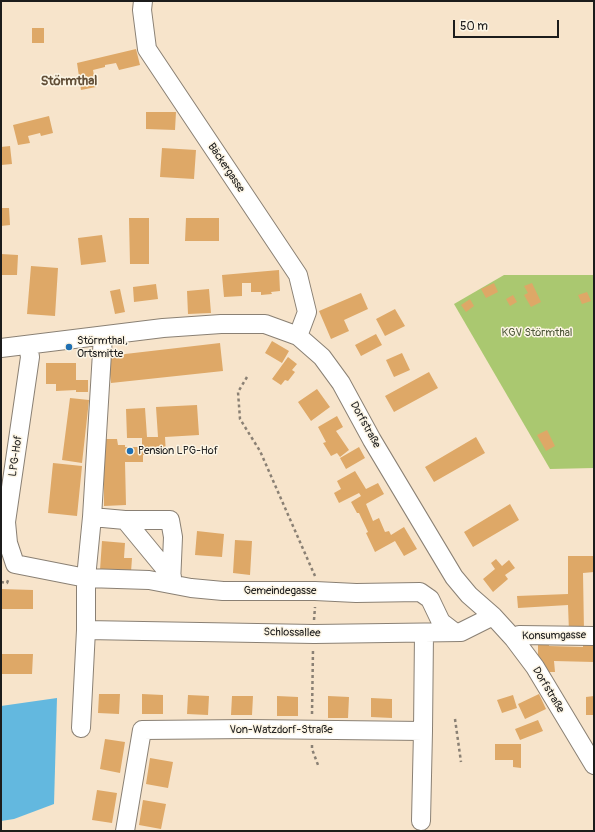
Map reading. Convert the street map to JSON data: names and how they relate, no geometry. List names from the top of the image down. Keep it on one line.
{"streets":{"street":["Bäckergasse","Dorfstraße","LPG-Hof","Gemeindegasse","Schlossallee","Konsumgasse","Von-Watzdorf-Straße"]},"crossings":[["Bäckergasse","Dorfstraße"],["Dorfstraße","LPG-Hof"],["Dorfstraße","Schlossallee"],["Dorfstraße","Konsumgasse"],["LPG-Hof","Gemeindegasse"],["Gemeindegasse","Schlossallee"]],"districts":["Störmthal"],"parks":["KGV Störmthal"],"places":["Störmthal, Ortsmitte","Pension LPG-Hof"],"scale_bar":"50 m"}
